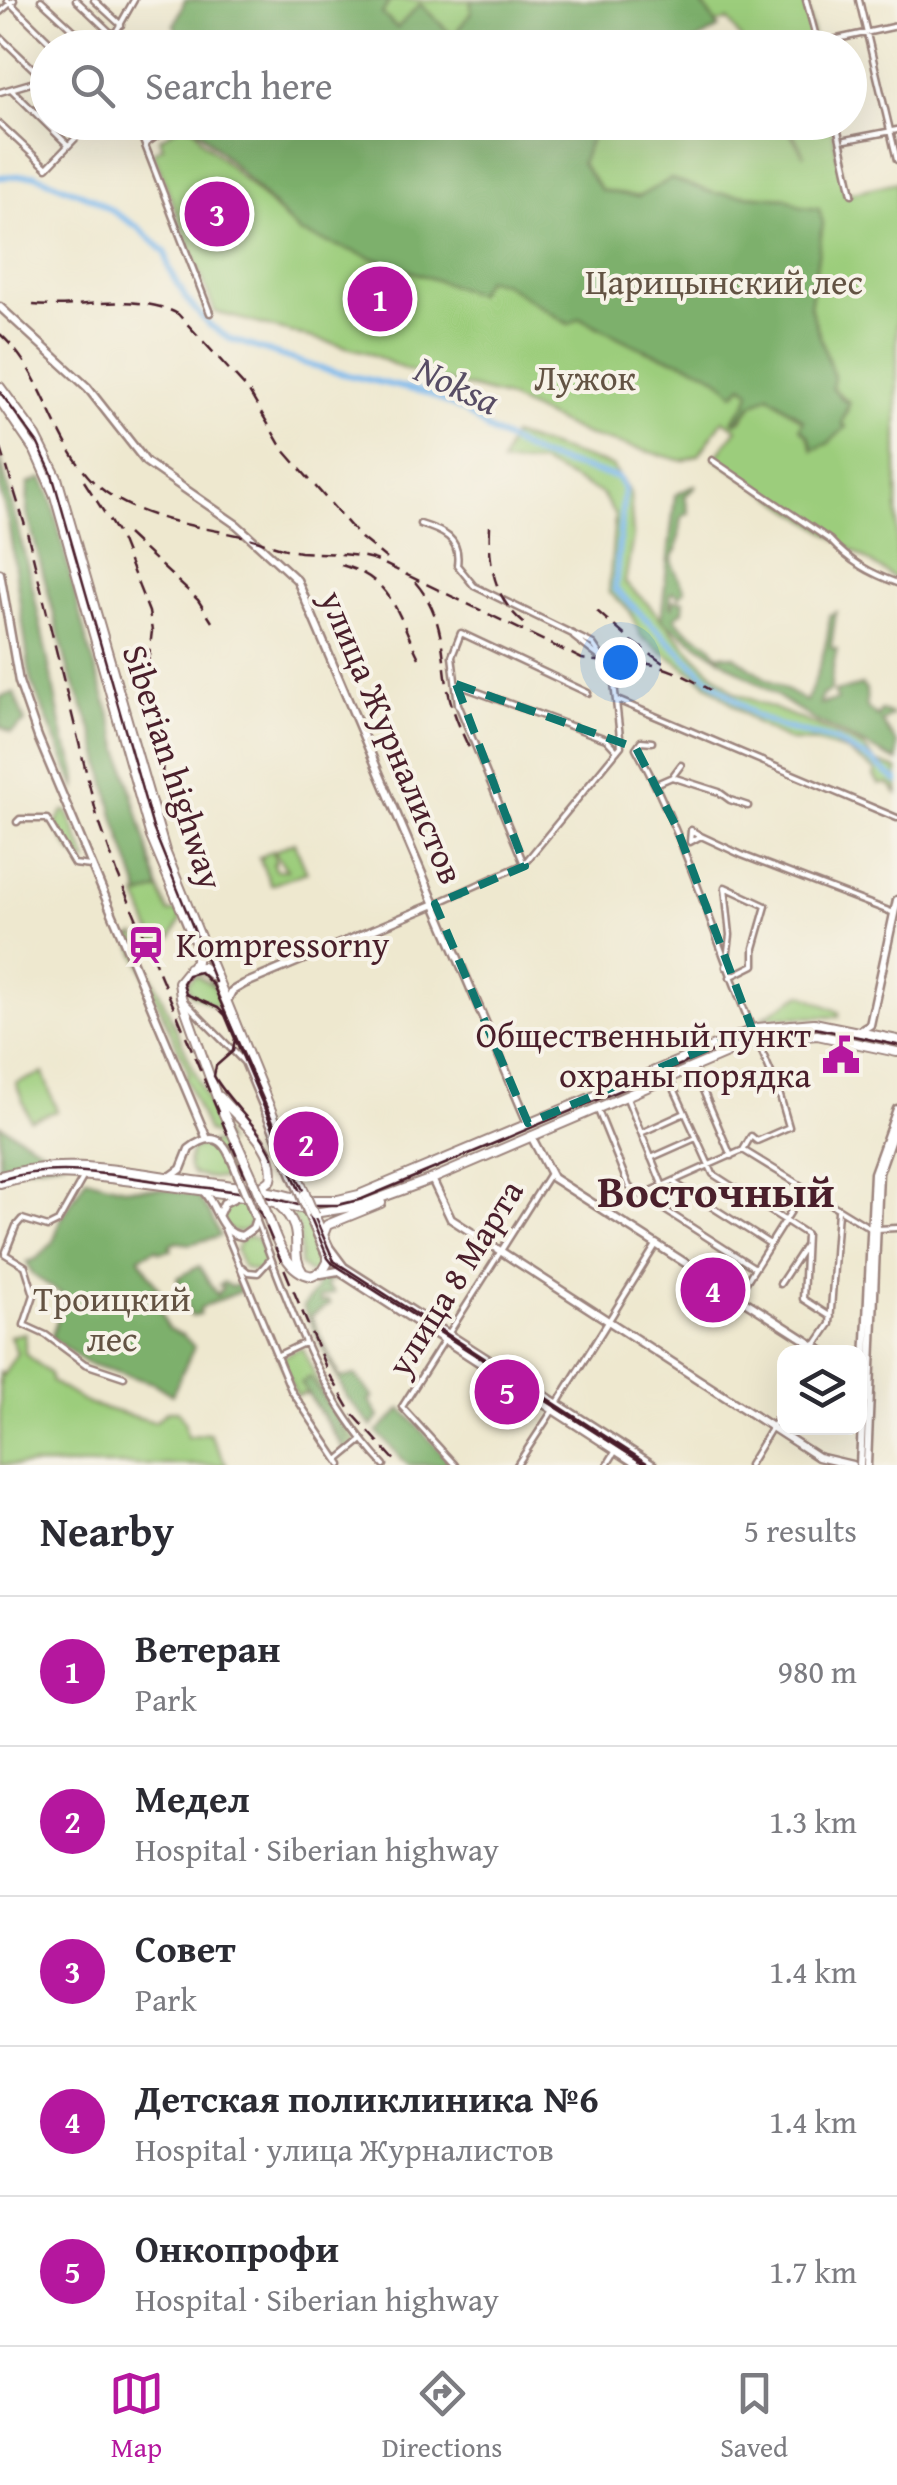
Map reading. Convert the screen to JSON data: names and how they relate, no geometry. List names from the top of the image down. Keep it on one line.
{"streets":{"main road":["Siberian highway"],"street":["улица Журналистов","улица 8 Марта"]},"crossings":[["Siberian highway","улица 8 Марта"]],"districts":["Восточный"],"water":["Noksa"],"parks":["Царицынский лес","Лужок","Троицкий лес"],"places":{"station":["Kompressorny"],"public building":["Общественный пункт охраны порядка"]},"page":{"search":"Search here","pins":["3","1","2","4","5"],"heading":["Nearby","5 results"],"list":[{"mark":"1","name":"Ветеран","note":"Park","value":"980 m"},{"mark":"2","name":"Медел","note":"Hospital · Siberian highway","value":"1.3 km"},{"mark":"3","name":"Совет","note":"Park","value":"1.4 km"},{"mark":"4","name":"Детская поликлиника №6","note":"Hospital · улица Журналистов","value":"1.4 km"},{"mark":"5","name":"Онкопрофи","note":"Hospital · Siberian highway","value":"1.7 km"}],"nav":["Map","Directions","Saved"]}}
